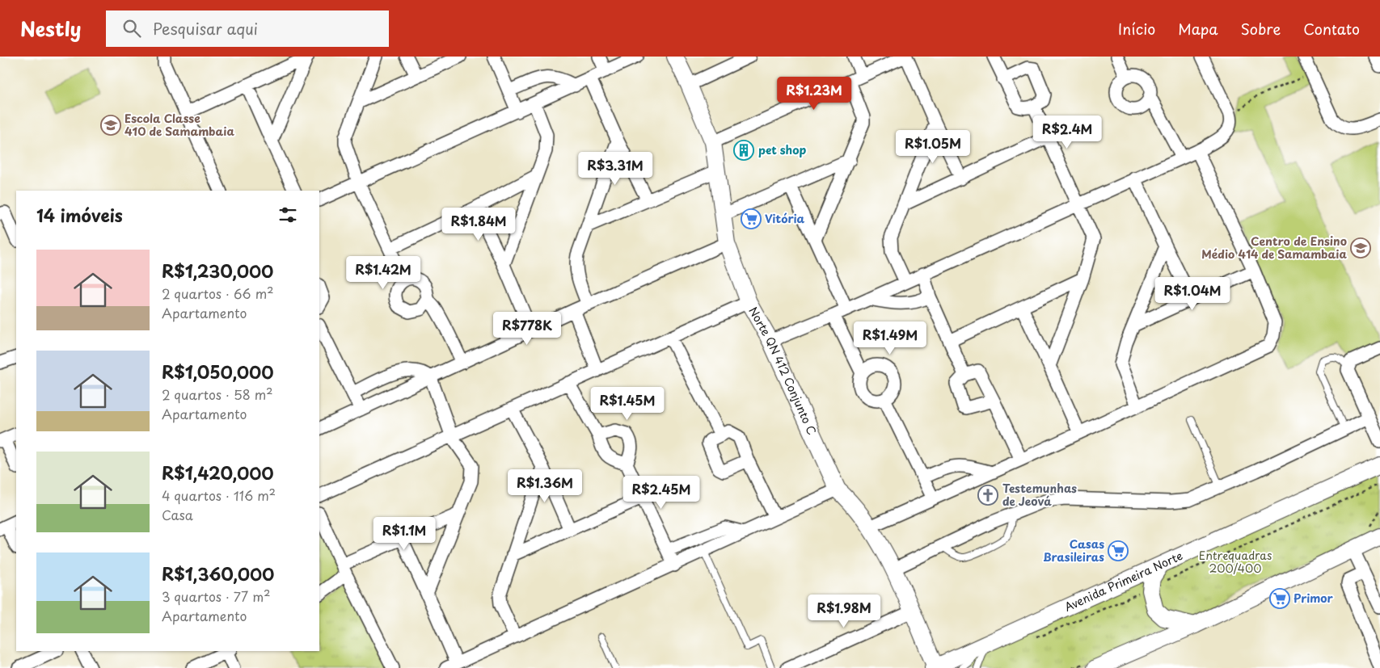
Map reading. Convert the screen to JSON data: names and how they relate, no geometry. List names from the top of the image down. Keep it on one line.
{"streets":{"main road":["Norte QN 412 Conjunto C","Avenida Primeira Norte"]},"crossings":[["Norte QN 412 Conjunto C","Avenida Primeira Norte"]],"parks":["Entrequadras 200/400"],"places":{"school or university":["Escola Classe 410 de Samambaia","Centro de Ensino Médio 414 de Samambaia"],"building":["pet shop"],"supermarket":["Vitória","Casas Brasileiras","Primor"],"church":["Testemunhas de Jeová"]},"page":{"header":"Nestly","search":"Pesquisar aqui","nav":["Início","Mapa","Sobre","Contato"],"price":["R$1.23M","R$2.4M","R$1.05M","R$3.31M","R$1.84M","R$1.42M","R$1.04M","R$778K","R$1.49M","R$1.45M","R$1.36M","R$2.45M","R$1.1M","R$1.98M"],"heading":"14 imóveis","list":[{"name":"R$1,230,000","note":"2 quartos · 66 m² · Apartamento"},{"name":"R$1,050,000","note":"2 quartos · 58 m² · Apartamento"},{"name":"R$1,420,000","note":"4 quartos · 116 m² · Casa"},{"name":"R$1,360,000","note":"3 quartos · 77 m² · Apartamento"}]}}
